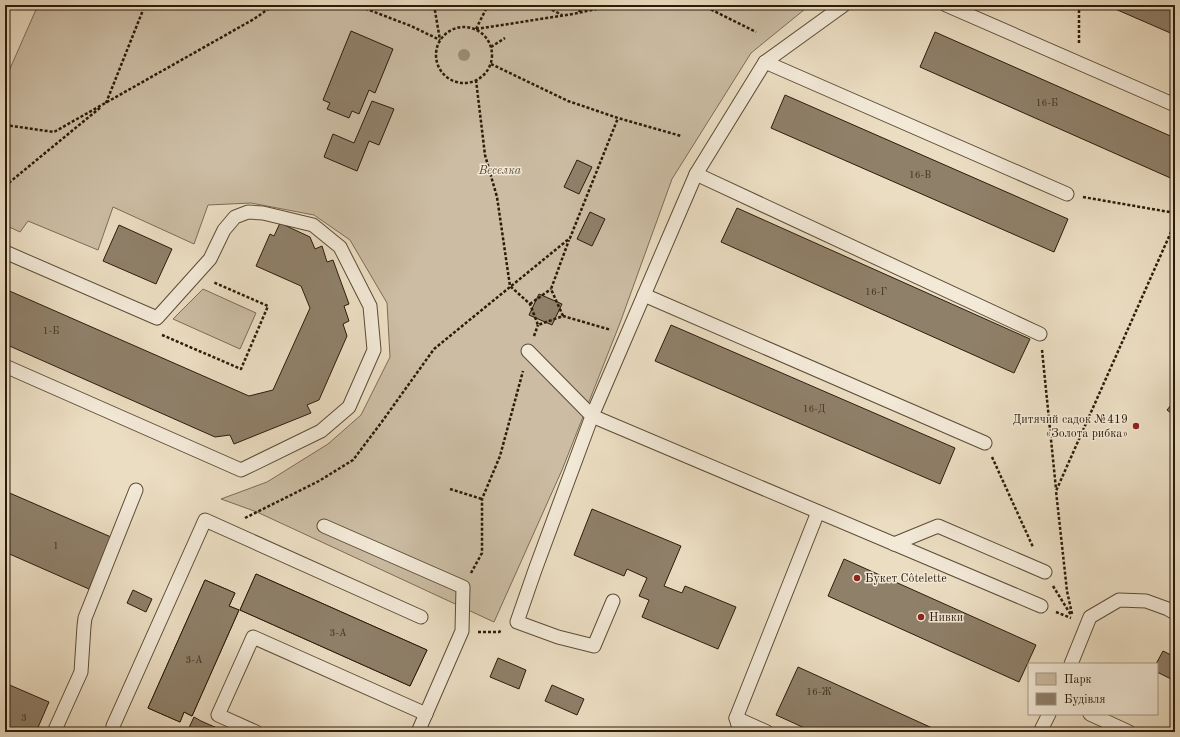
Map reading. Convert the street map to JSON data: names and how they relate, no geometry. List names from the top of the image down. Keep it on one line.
{"parks":["Веселка"],"places":["Дитячий садок №419 «Золота рибка»","Букет Côtelette","Нивки"],"house_numbers":["16-Б","16-В","16-Г","1-Б","16-Д","1","3-А","3-А","16-Ж","3"],"legend":["Парк","Будівля"]}
